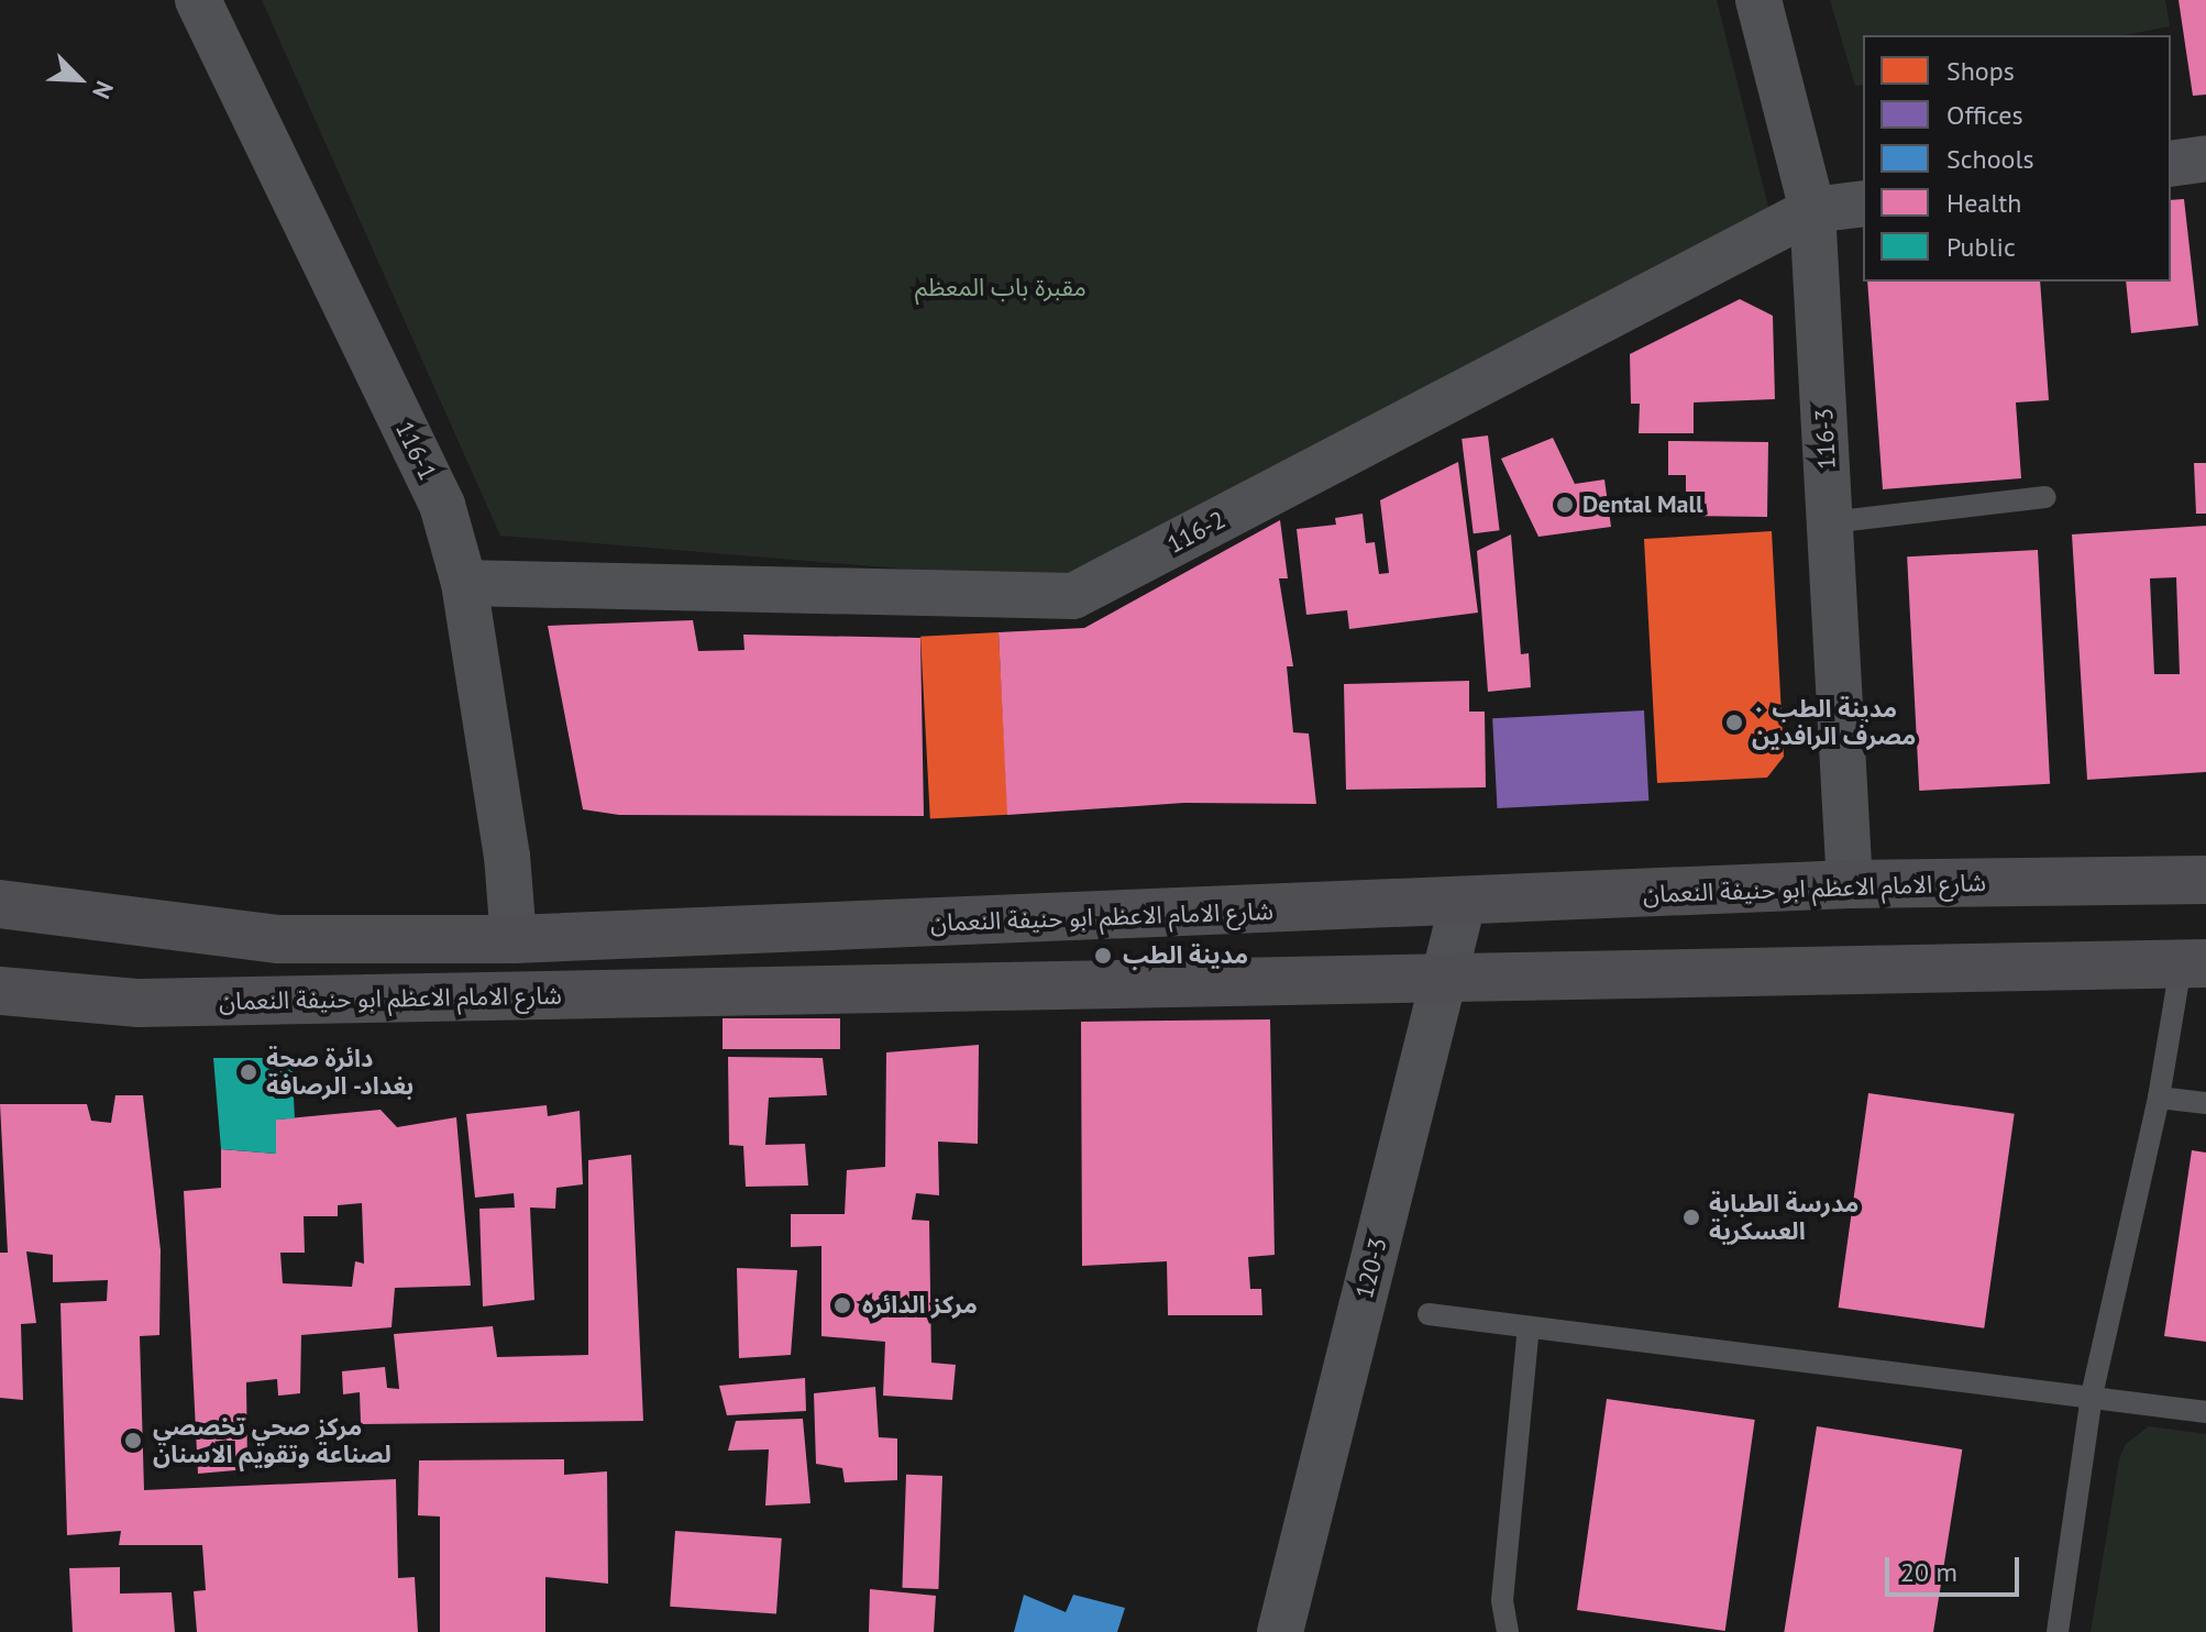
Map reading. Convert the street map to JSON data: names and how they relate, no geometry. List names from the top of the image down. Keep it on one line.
{"streets":{"main road":["شارع الامام الاعظم ابو حنيفة النعمان"],"street":["116-3","116-1","116-2","120-3"]},"crossings":[["116-3","116-2"],["116-3","شارع الامام الاعظم ابو حنيفة النعمان"],["116-1","116-2"],["116-1","شارع الامام الاعظم ابو حنيفة النعمان"],["شارع الامام الاعظم ابو حنيفة النعمان","120-3"]],"parks":["مقبرة باب المعظم"],"places":["Dental Mall","مدينة الطب ٠ مصرف الرافدين","مدينة الطب","دائرة صحة بغداد- الرصافة","مدرسة الطبابة العسكرية","مركز الدائره","مركز صحي تخصصي لصناعة وتقويم الاسنان"],"legend":["Shops","Offices","Schools","Health","Public"],"scale_bar":"20 m","north":"bottom right"}
